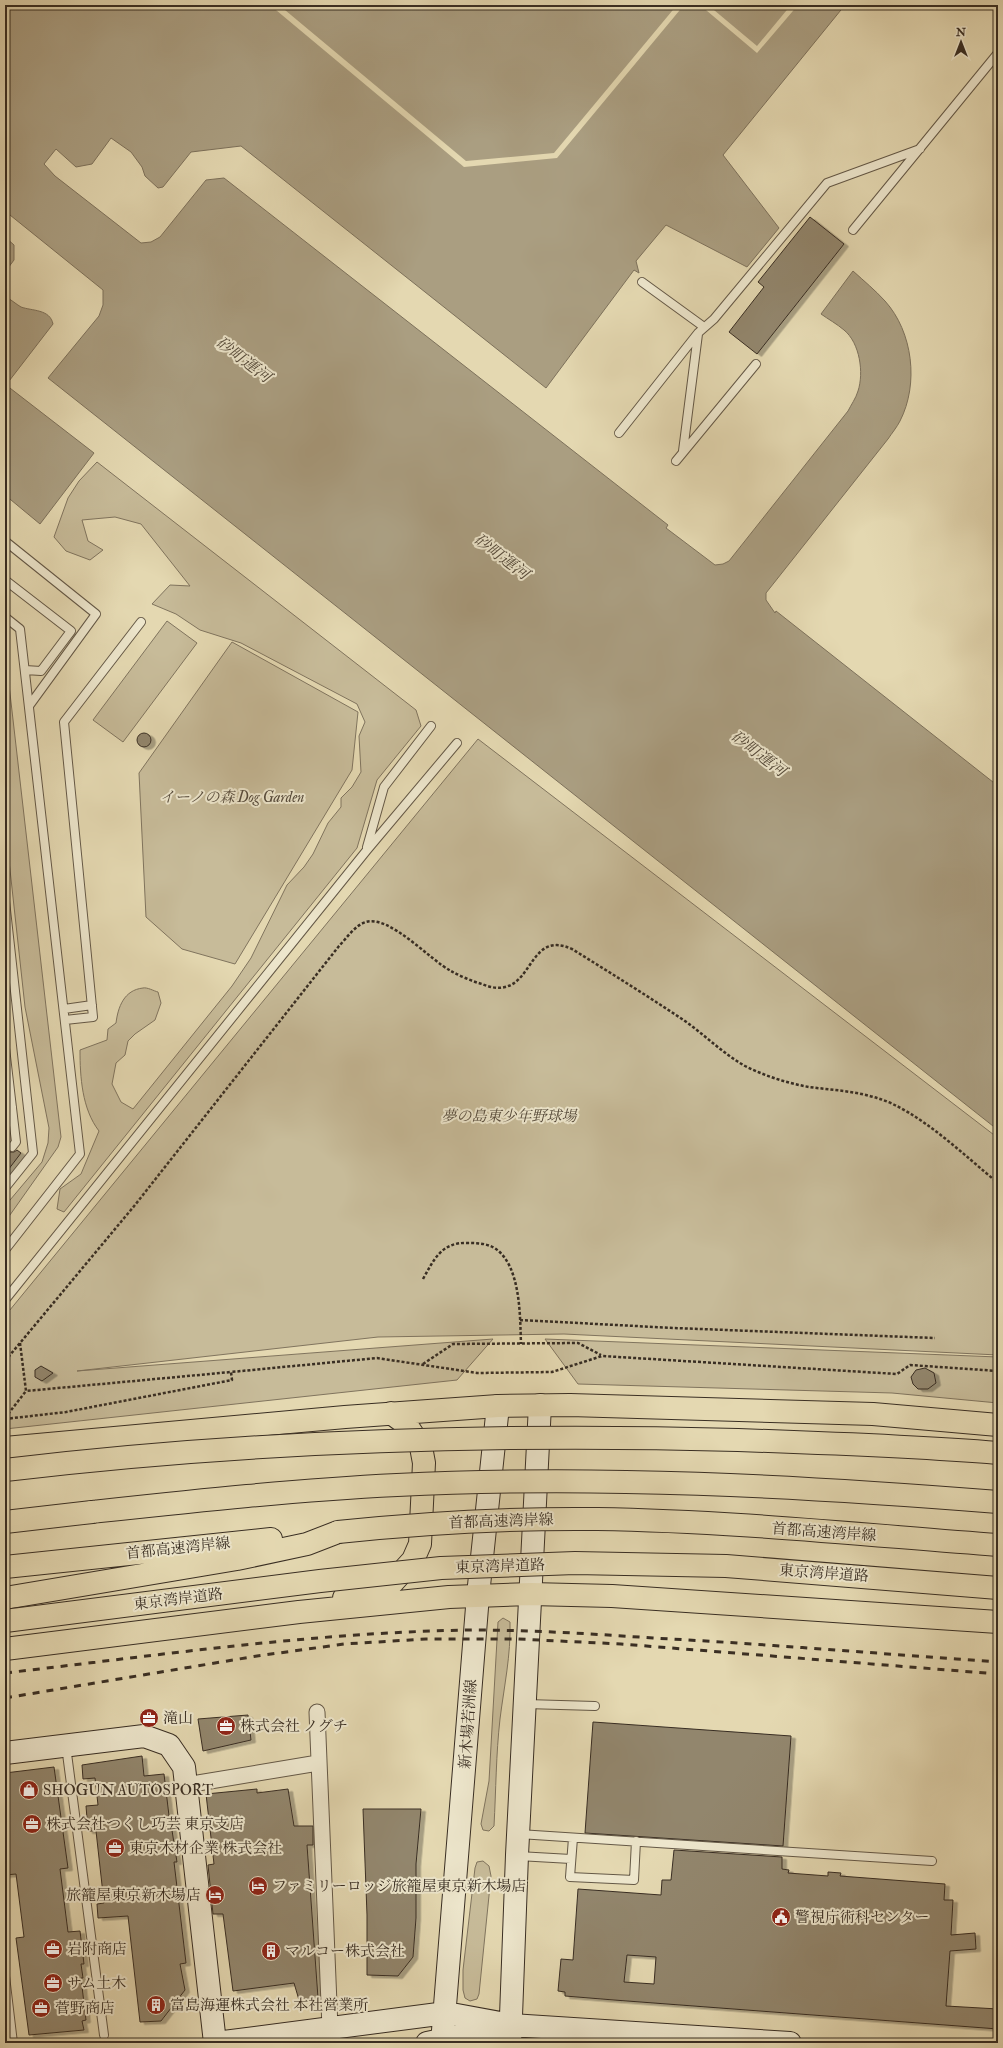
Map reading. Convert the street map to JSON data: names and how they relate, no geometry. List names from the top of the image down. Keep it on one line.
{"streets":{"highway":["首都高速湾岸線","東京湾岸道路"],"street":["新木場若洲線"]},"water":["砂町運河"],"parks":["イーノの森 Dog Garden","夢の島東少年野球場"],"places":{"office":["滝山","株式会社 ノグチ","株式会社つくし巧芸 東京支店","東京木材企業 株式会社","岩附商店","サム土木","菅野商店"],"shop":["SHOGUN AUTOSPORT"],"hotel":["ファミリーロッジ旅籠屋東京新木場店","旅籠屋東京新木場店"],"public building":["警視庁術科センター"],"building":["マルコー株式会社","富島海運株式会社 本社営業所"]},"north":"top"}
